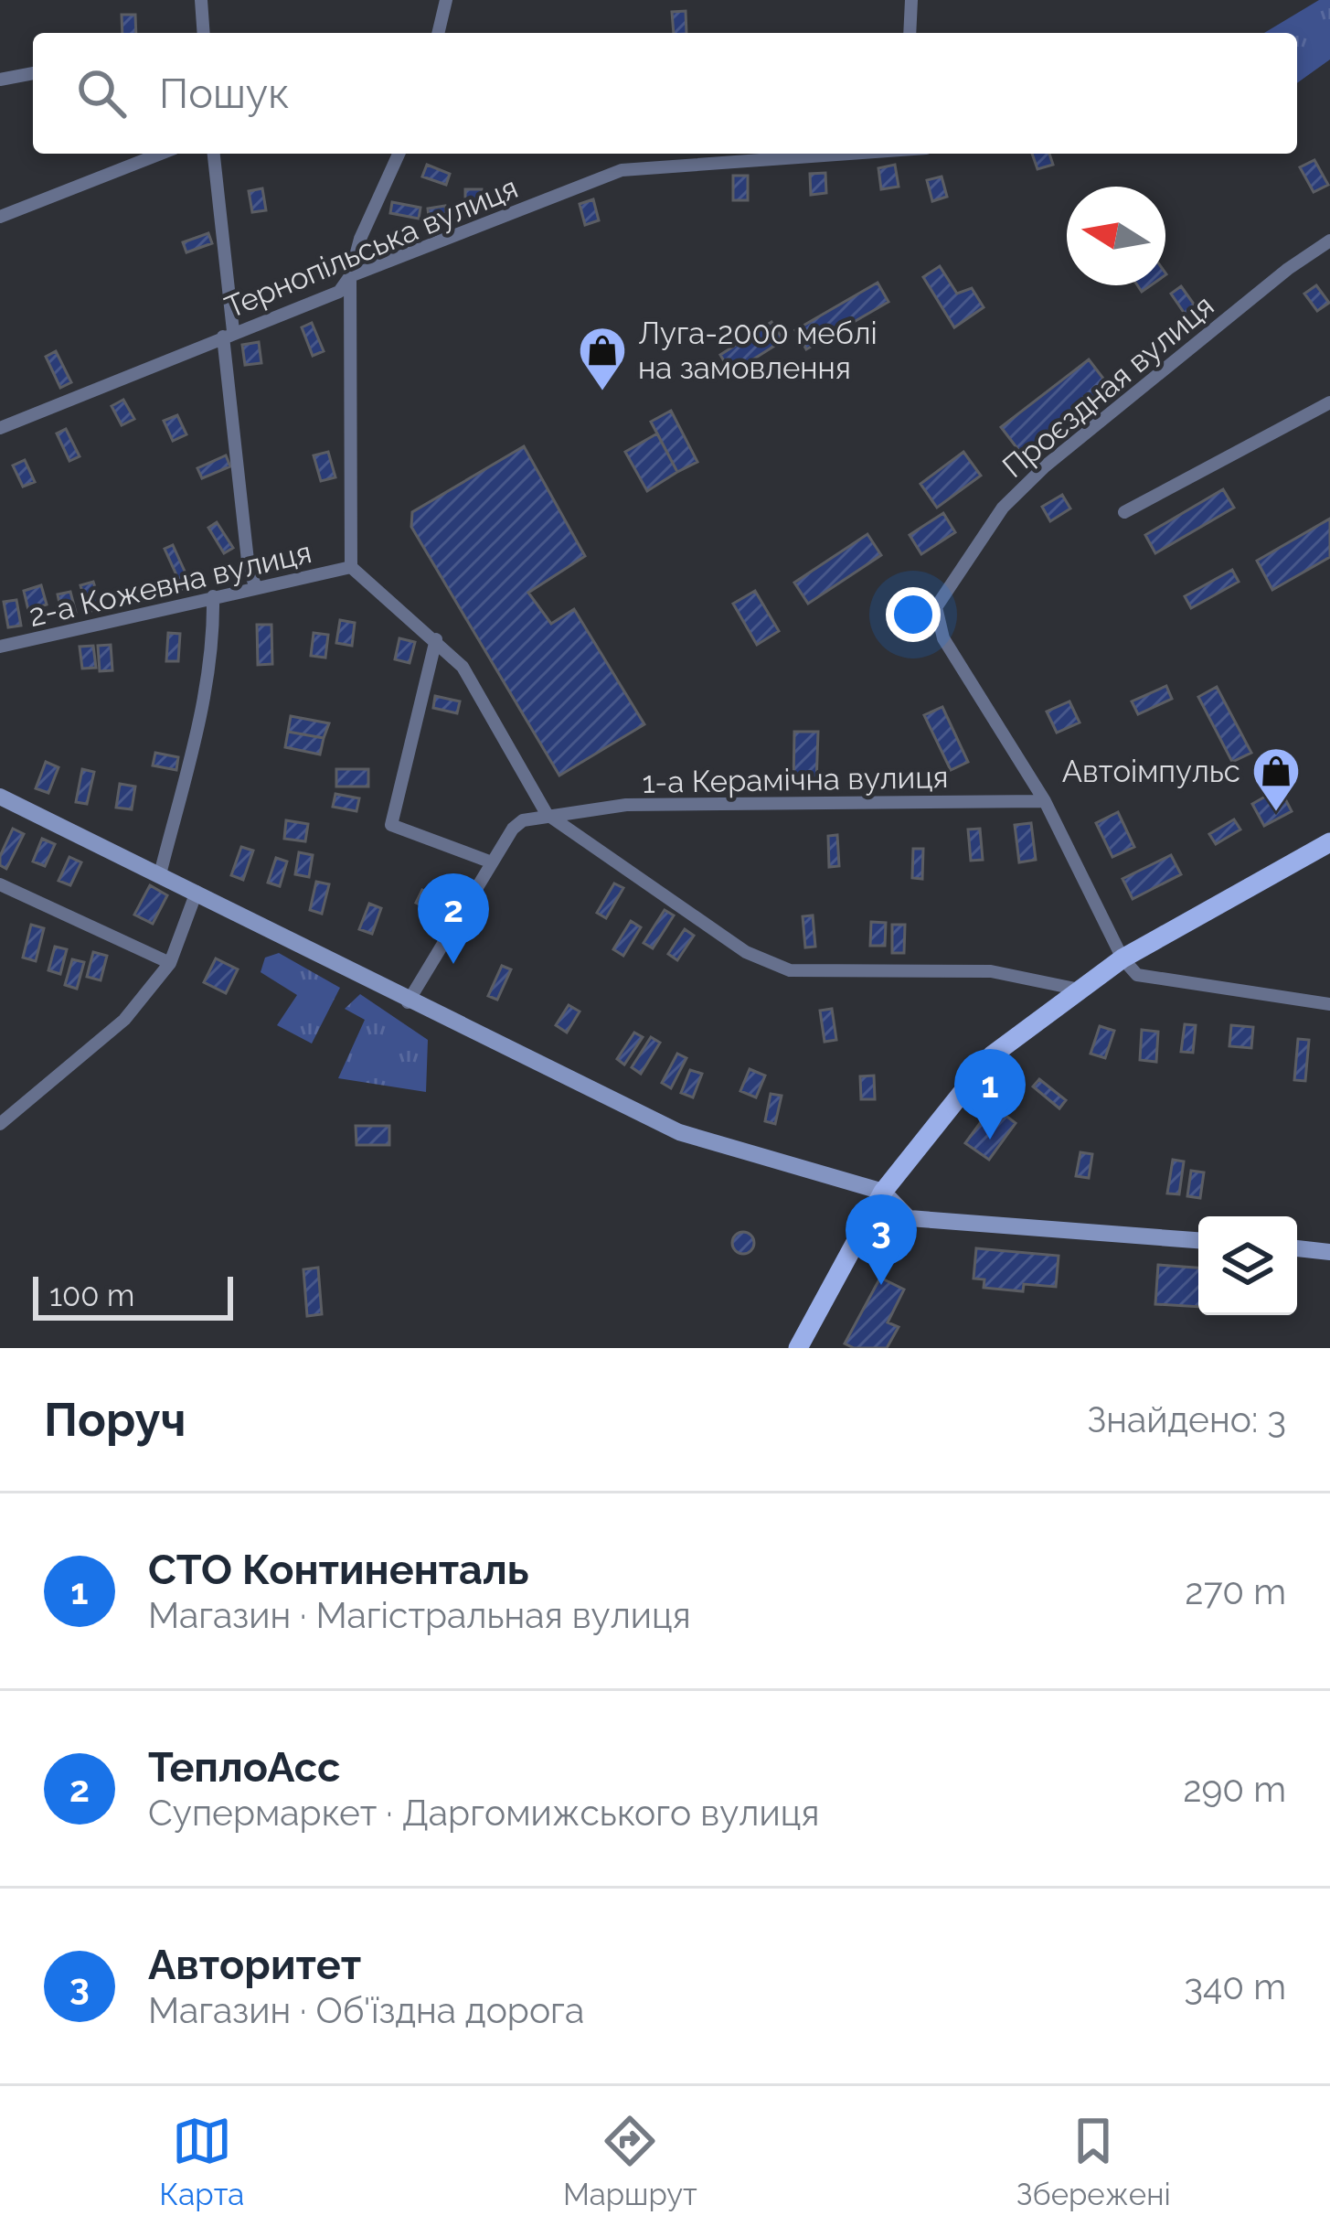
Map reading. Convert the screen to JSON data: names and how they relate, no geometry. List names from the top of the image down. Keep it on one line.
{"streets":{"street":["Тернопільська вулиця","Проєздная вулиця","2-а Кожевна вулиця","1-а Керамічна вулиця"]},"crossings":[["Проєздная вулиця","1-а Керамічна вулиця"]],"places":{"shop":["Луга-2000 меблі на замовлення","Автоімпульс"]},"scale_bar":"100 m","north":"left","page":{"search":"Пошук","pins":["2","1","3"],"scale":"100 m","heading":["Поруч","Знайдено: 3"],"list":[{"mark":"1","name":"СТО Континенталь","note":"Магазин · Магістральная вулиця","value":"270 m"},{"mark":"2","name":"ТеплоАсс","note":"Супермаркет · Даргомижського вулиця","value":"290 m"},{"mark":"3","name":"Авторитет","note":"Магазин · Об'їздна дорога","value":"340 m"}],"nav":["Карта","Маршрут","Збережені"]}}
